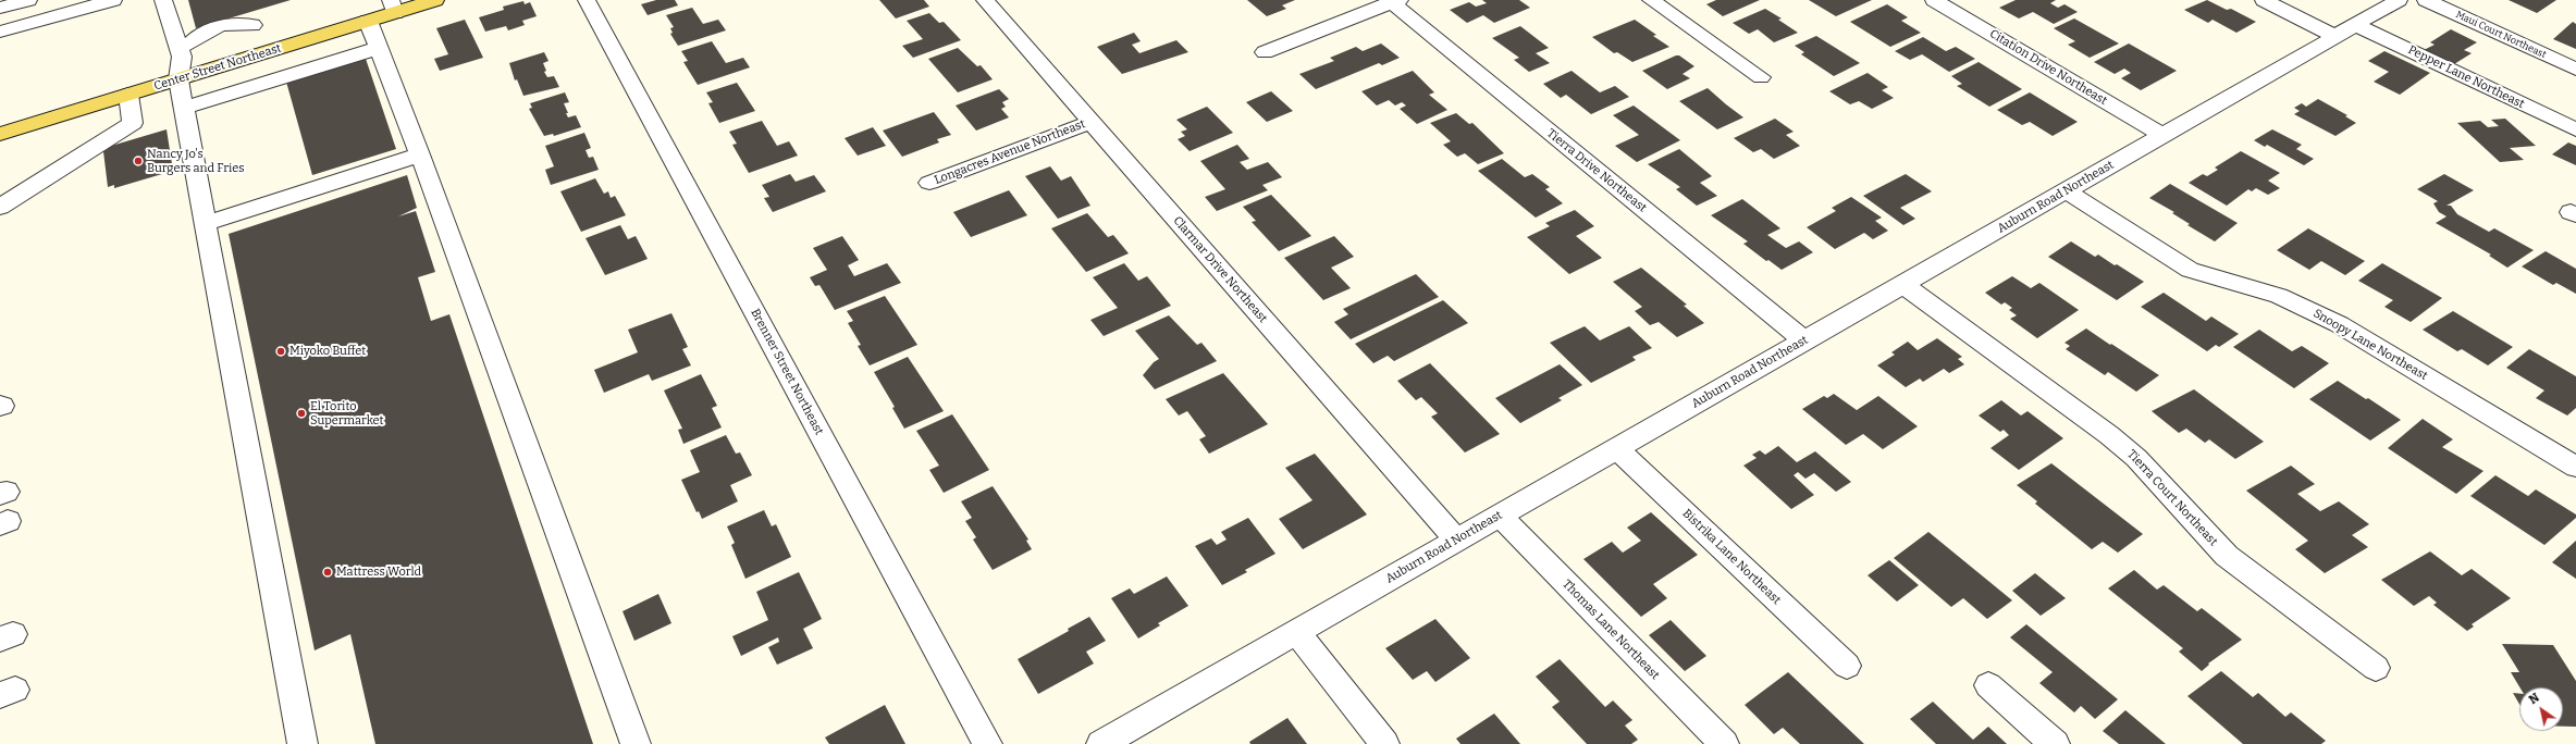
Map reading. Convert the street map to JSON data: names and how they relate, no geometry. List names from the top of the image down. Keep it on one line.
{"streets":{"main road":["Center Street Northeast"],"street":["Maui Court Northeast","Citation Drive Northeast","Pepper Lane Northeast","Longacres Avenue Northeast","Tierra Drive Northeast","Auburn Road Northeast","Clarmar Drive Northeast","Snoopy Lane Northeast","Brenner Street Northeast","Tierra Court Northeast","Bistrika Lane Northeast","Thomas Lane Northeast"]},"crossings":[["Citation Drive Northeast","Auburn Road Northeast"],["Pepper Lane Northeast","Auburn Road Northeast"],["Longacres Avenue Northeast","Clarmar Drive Northeast"],["Tierra Drive Northeast","Auburn Road Northeast"],["Auburn Road Northeast","Clarmar Drive Northeast"],["Auburn Road Northeast","Snoopy Lane Northeast"],["Auburn Road Northeast","Tierra Court Northeast"],["Auburn Road Northeast","Bistrika Lane Northeast"],["Auburn Road Northeast","Thomas Lane Northeast"]],"places":["Nancy Jo's Burgers and Fries","Miyoko Buffet","El Torito Supermarket","Mattress World"],"north":"top left"}
